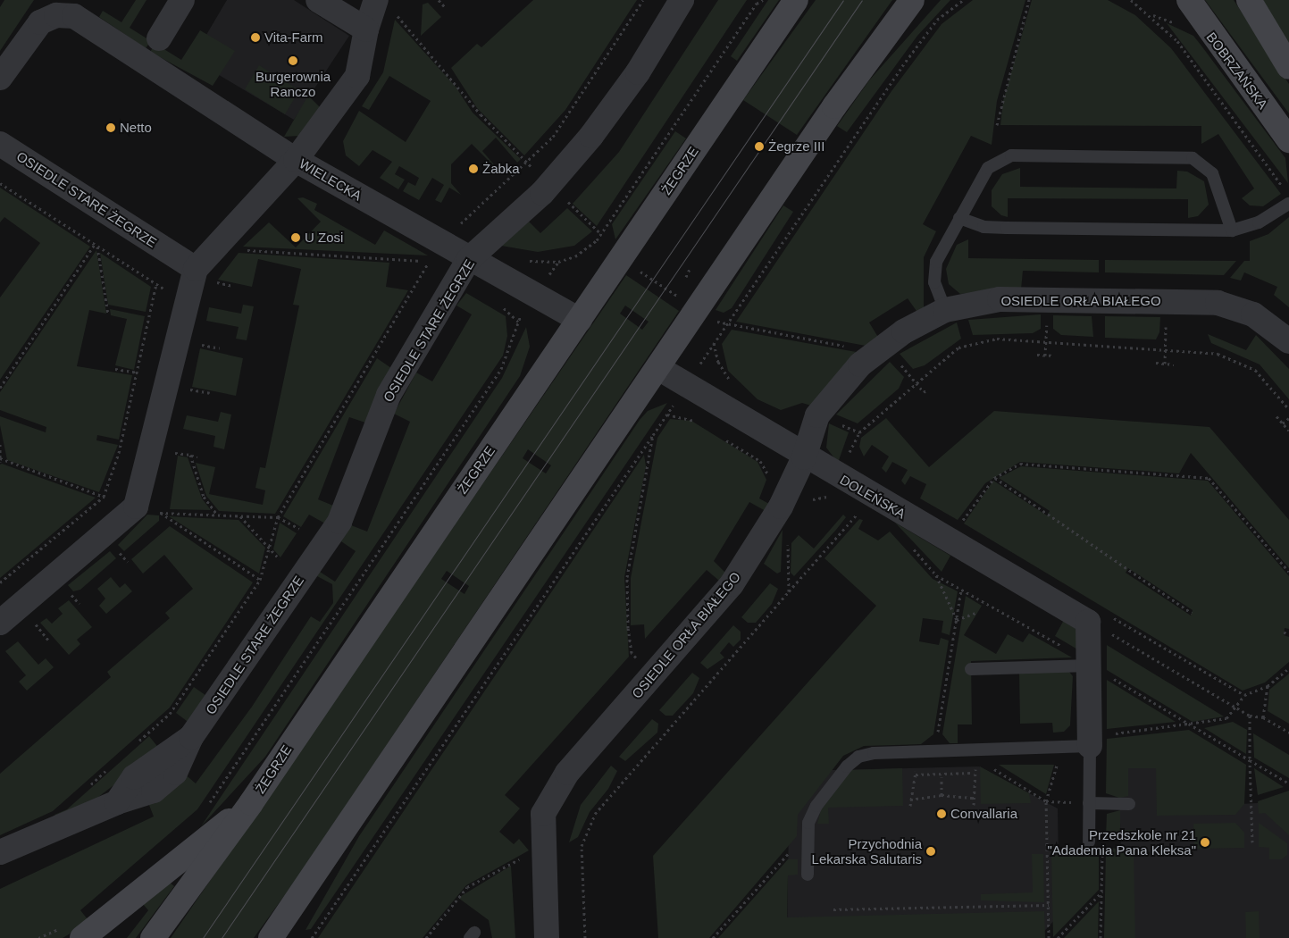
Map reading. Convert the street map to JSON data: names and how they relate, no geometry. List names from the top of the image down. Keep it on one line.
{"streets":{"street":["BOBRZAŃSKA","ŻEGRZE","WIELECKA","OSIEDLE STARE ŻEGRZE","OSIEDLE ORŁA BIAŁEGO","DOLEŃSKA"]},"crossings":[["ŻEGRZE","WIELECKA"],["WIELECKA","OSIEDLE STARE ŻEGRZE"],["OSIEDLE ORŁA BIAŁEGO","DOLEŃSKA"]],"places":["Vita-Farm","Burgerownia Ranczo","Netto","Żegrze III","Żabka","U Zosi","Convallaria","Przedszkole nr 21 \"Adademia Pana Kleksa\"","Przychodnia Lekarska Salutaris"]}
